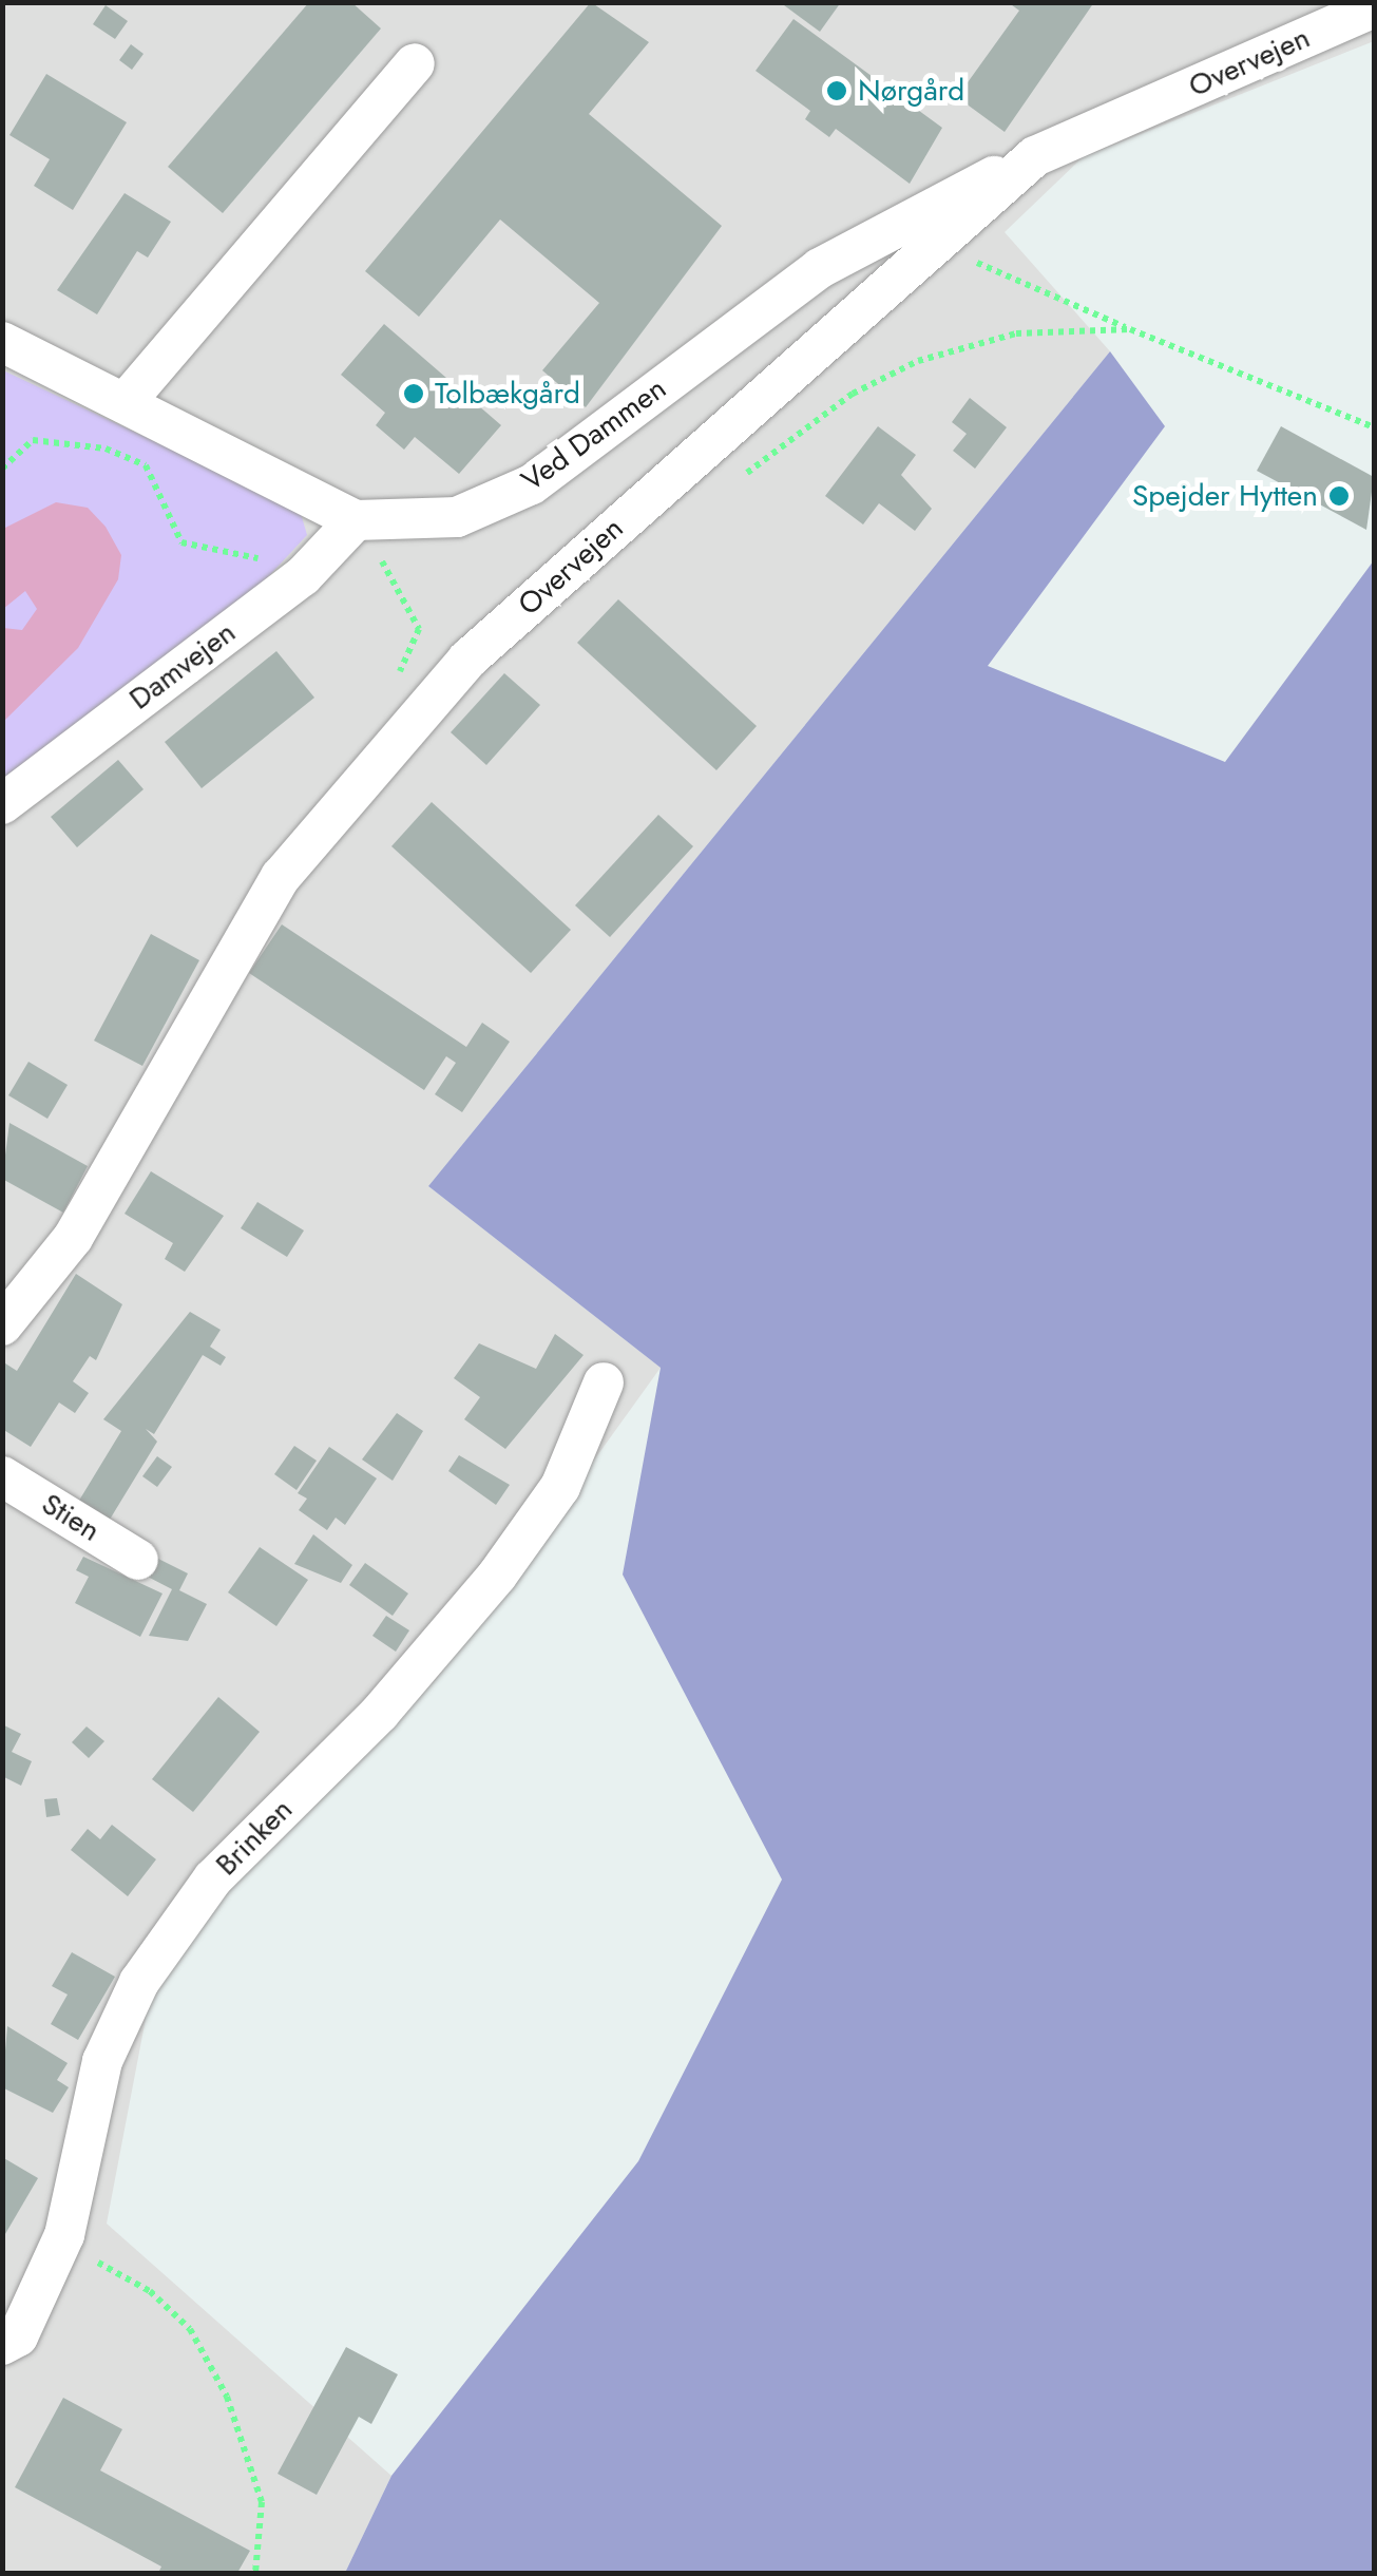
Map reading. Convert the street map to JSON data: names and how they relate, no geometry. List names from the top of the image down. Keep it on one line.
{"streets":{"street":["Overvejen","Ved Dammen","Damvejen","Stien","Brinken"]},"crossings":[["Overvejen","Ved Dammen"],["Ved Dammen","Damvejen"]],"places":["Nørgård","Tolbækgård","Spejder Hytten"]}
